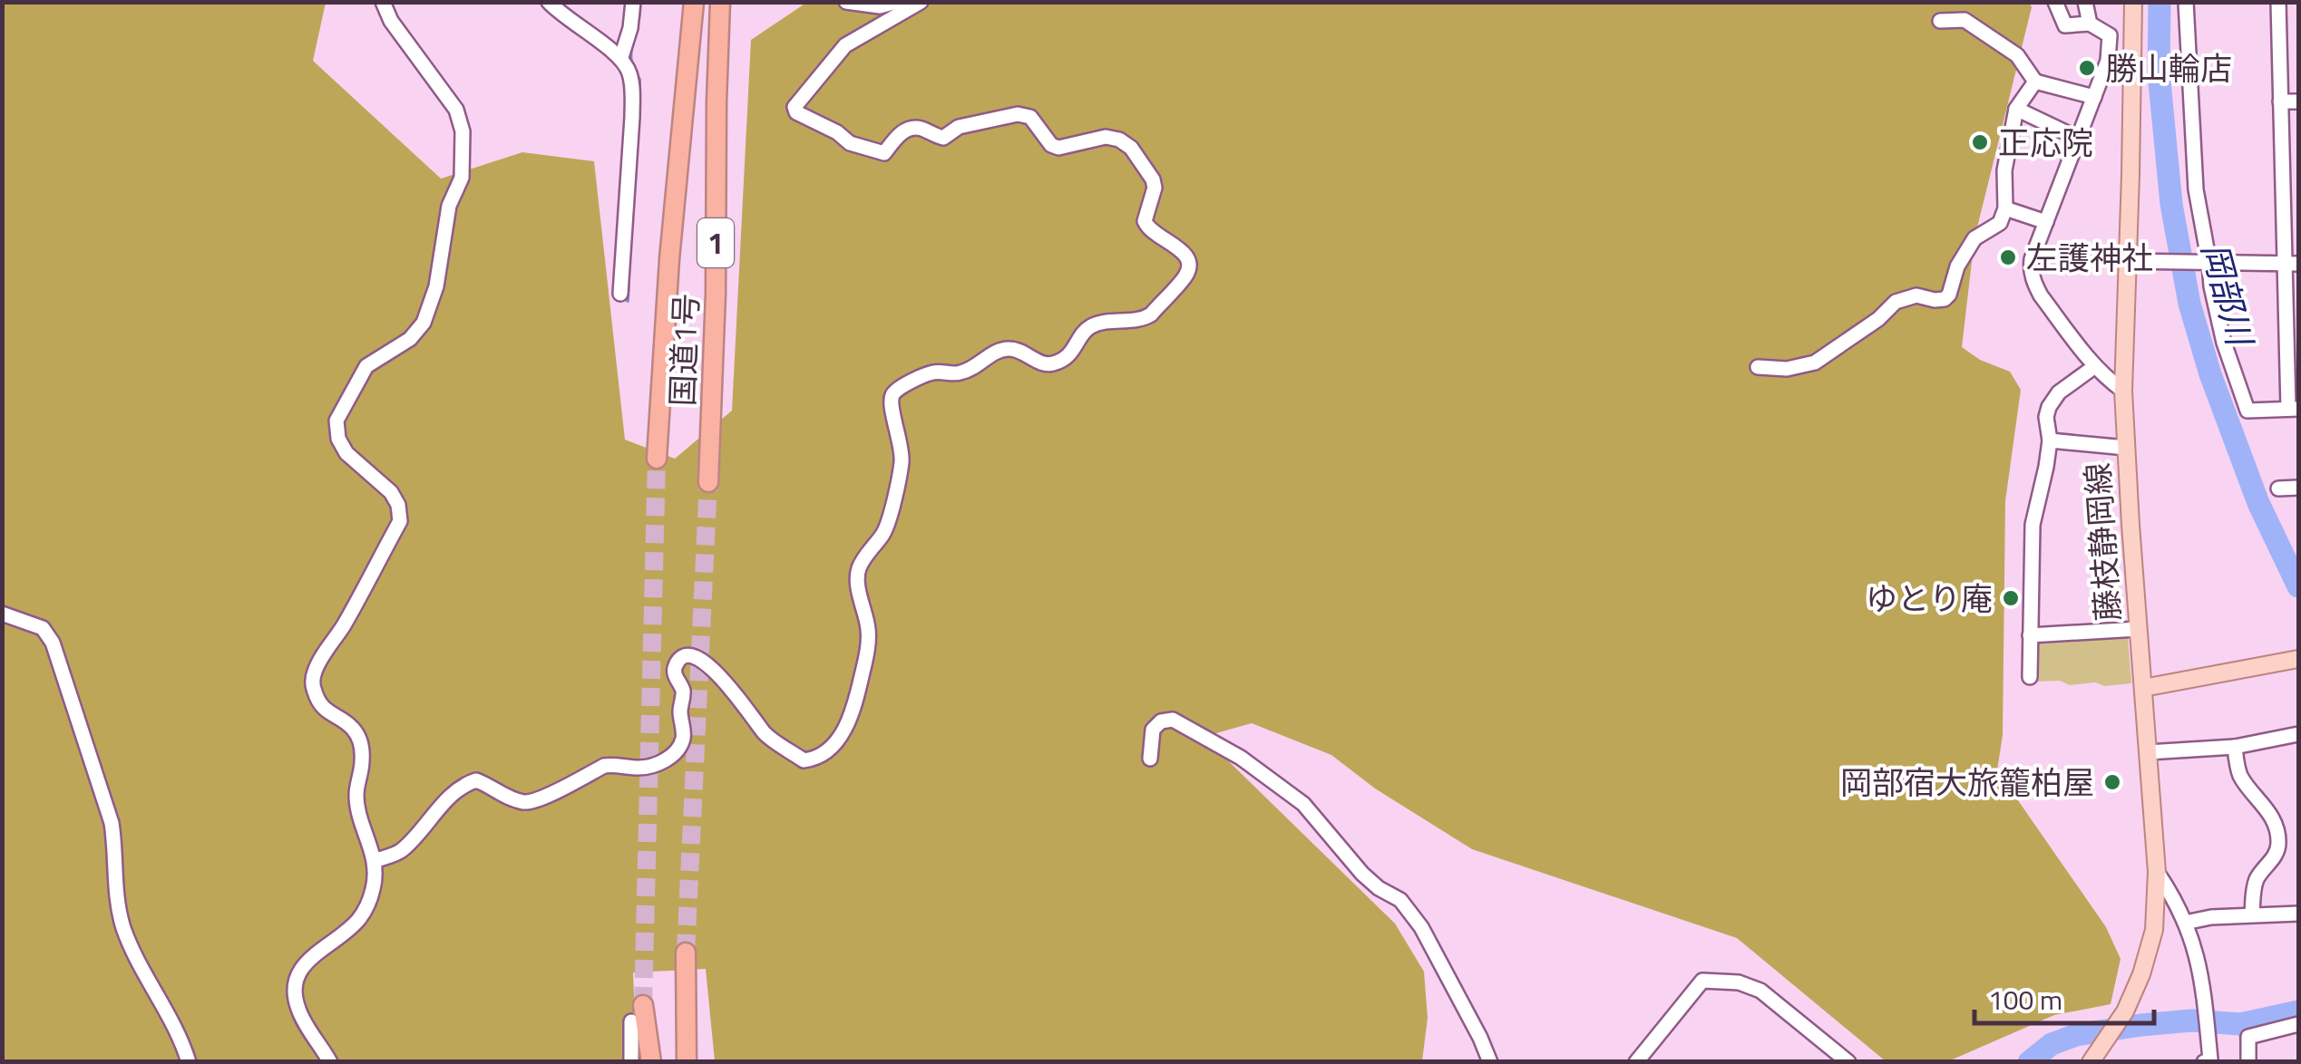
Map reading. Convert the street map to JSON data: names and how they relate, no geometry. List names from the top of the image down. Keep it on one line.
{"streets":{"highway":["1","国道1号"],"main road":["藤枝静岡線"]},"water":["岡部川"],"places":["勝山輪店","正応院","左護神社","ゆとり庵","岡部宿大旅籠柏屋"],"scale_bar":"100 m"}
